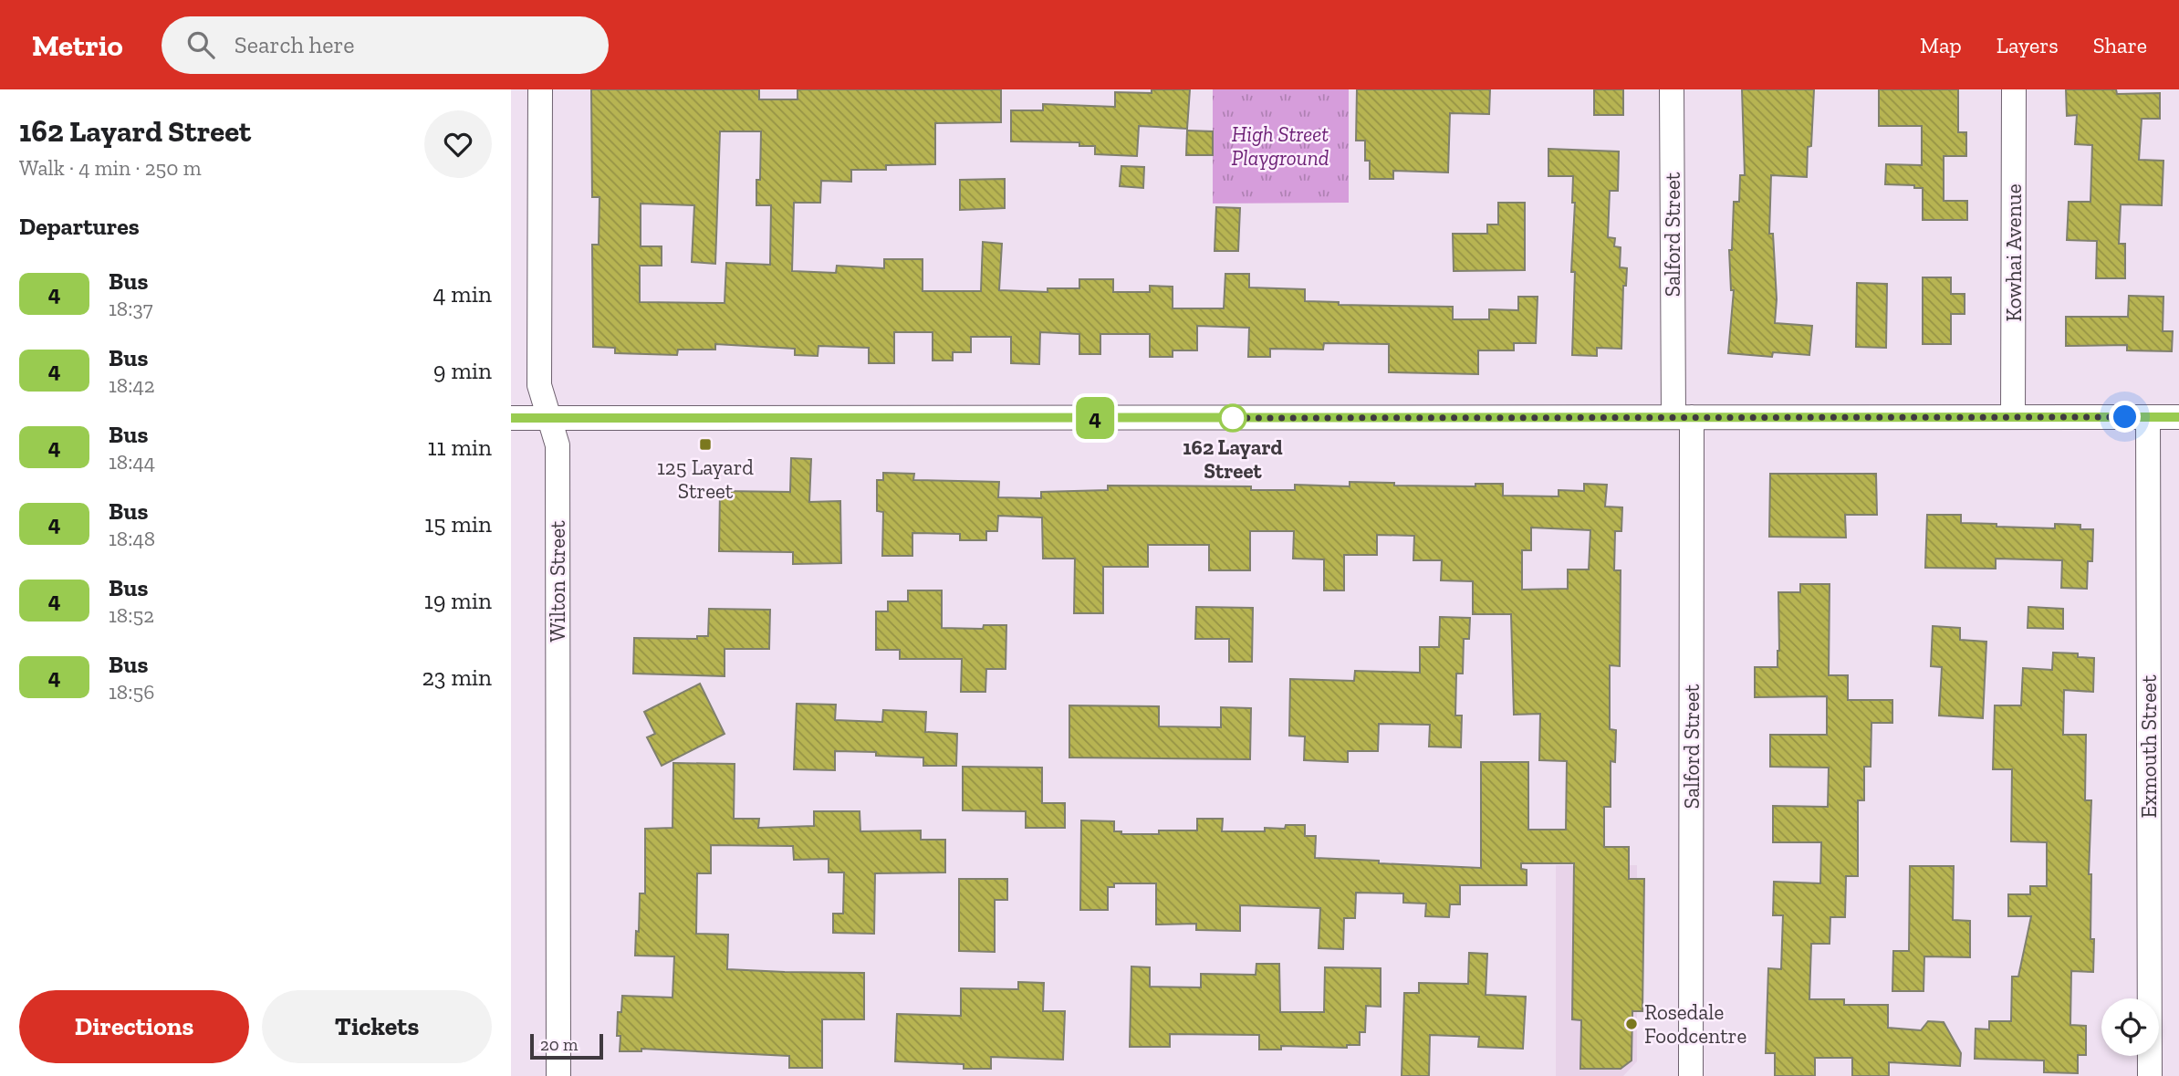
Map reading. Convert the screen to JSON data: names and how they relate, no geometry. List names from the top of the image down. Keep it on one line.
{"streets":{"street":["Salford Street","Kowhai Avenue","Wilton Street","Exmouth Street"]},"parks":["High Street Playground"],"places":{"other":["162 Layard Street","Rosedale Foodcentre"],"transit":["125 Layard Street"]},"lines":["bus line 4"],"scale_bar":"20 m","page":{"header":"Metrio","search":"Search here","nav":["Map","Layers","Share"],"heading":[["162 Layard Street","Walk · 4 min · 250 m"],"Departures"],"on_map":"4","list":[{"mark":"4","name":"Bus","note":"18:37","value":"4 min"},{"mark":"4","name":"Bus","note":"18:42","value":"9 min"},{"mark":"4","name":"Bus","note":"18:44","value":"11 min"},{"mark":"4","name":"Bus","note":"18:48","value":"15 min"},{"mark":"4","name":"Bus","note":"18:52","value":"19 min"},{"mark":"4","name":"Bus","note":"18:56","value":"23 min"}],"buttons":["Directions","Tickets"],"scale":"20 m"}}
